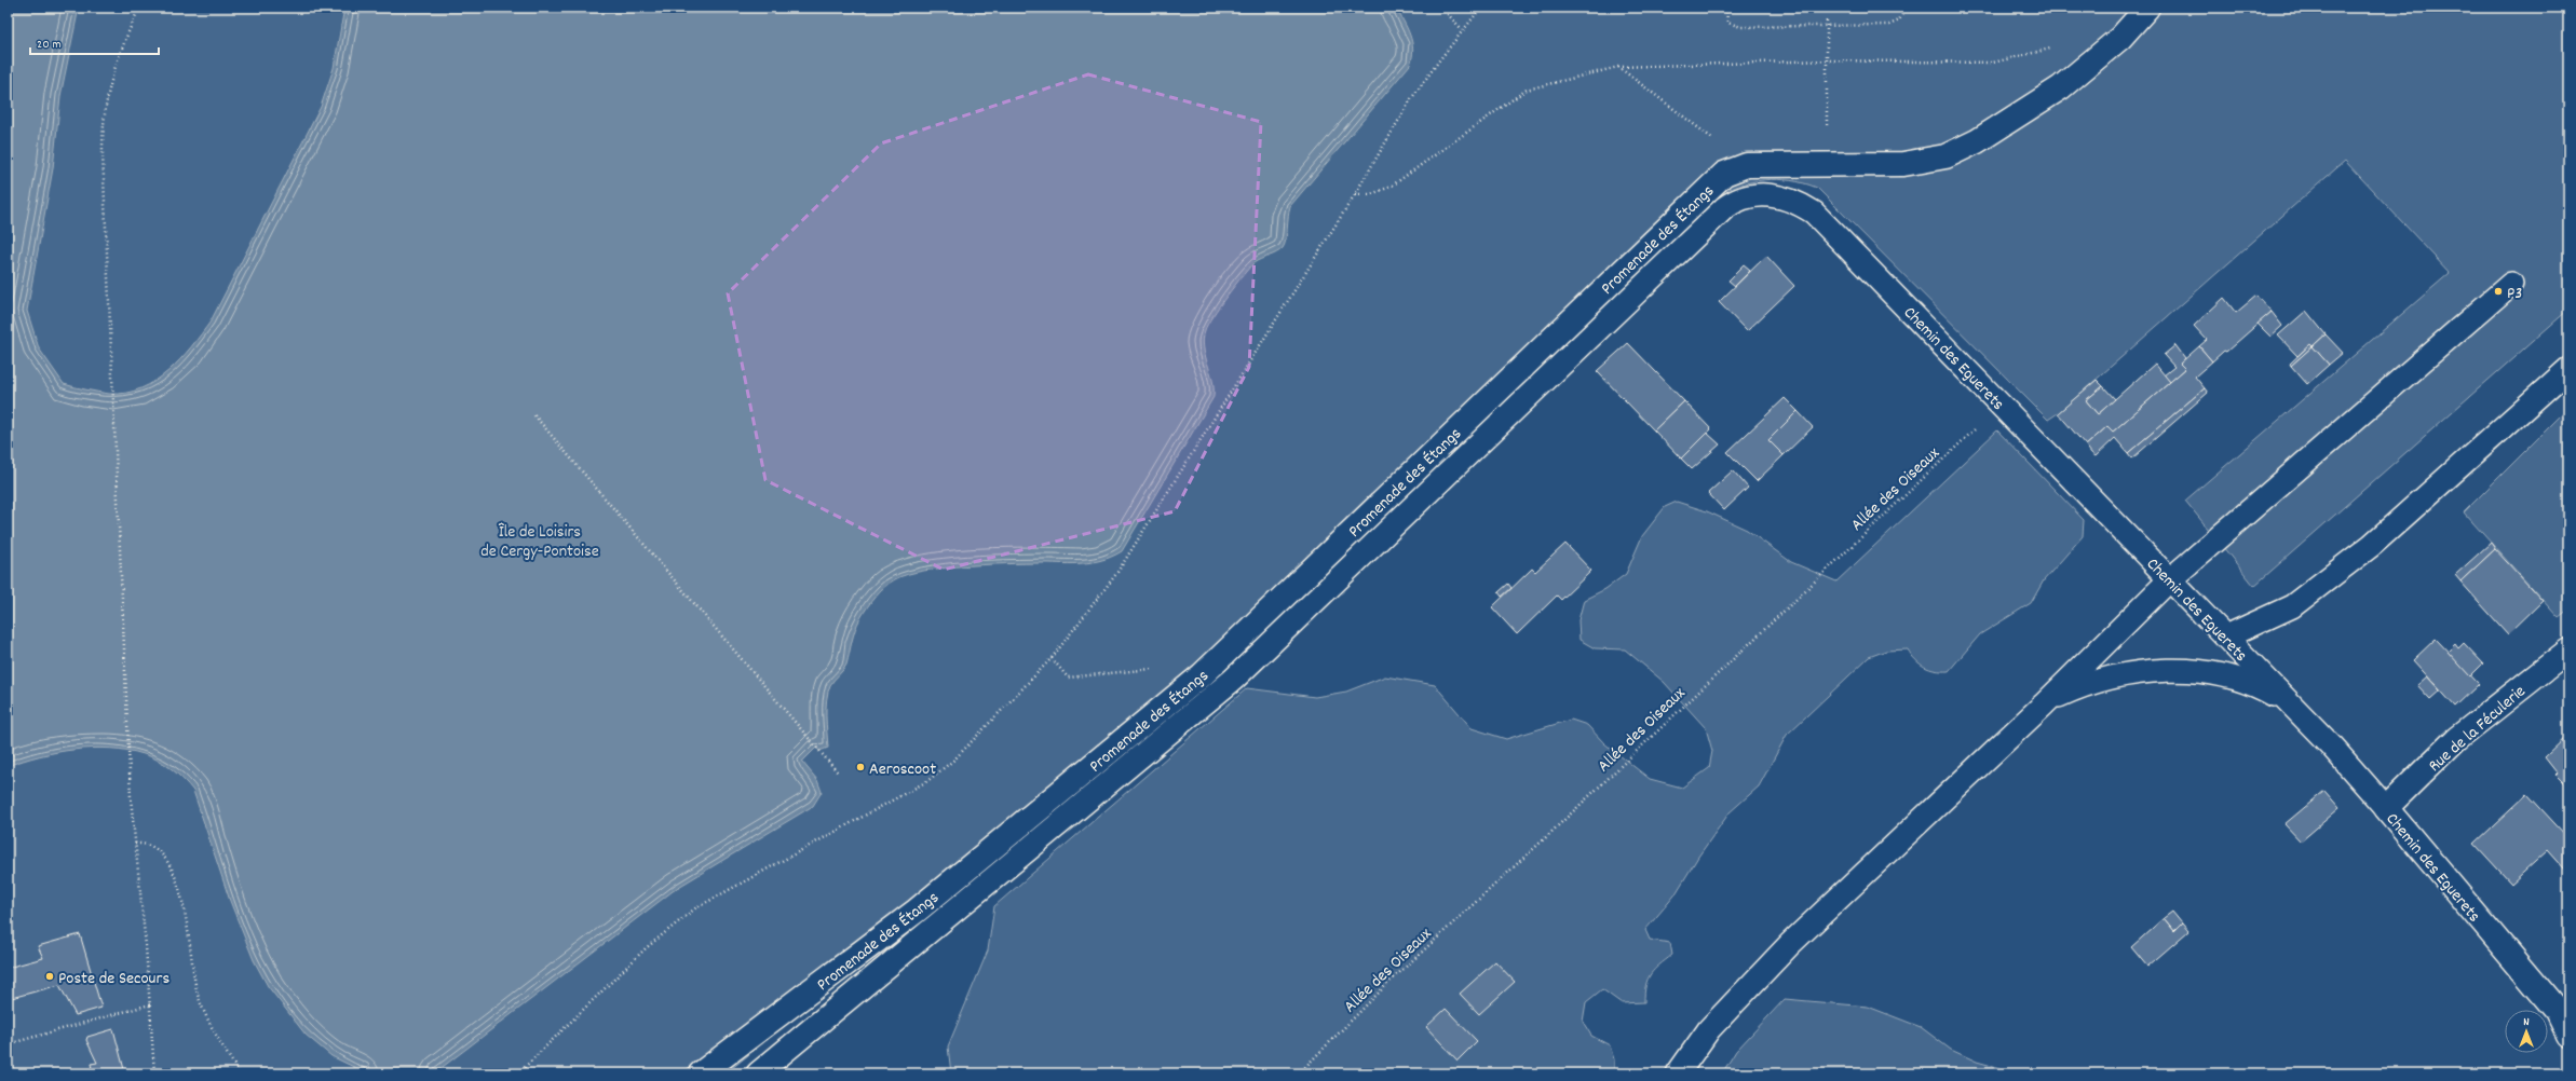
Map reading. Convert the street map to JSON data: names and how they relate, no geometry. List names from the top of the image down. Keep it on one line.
{"streets":{"street":["Promenade des Étangs","Chemin des Eguerets","Rue de la Féculerie"],"path":["Allée des Oiseaux"]},"crossings":[["Promenade des Étangs","Chemin des Eguerets"],["Chemin des Eguerets","Allée des Oiseaux"],["Chemin des Eguerets","Rue de la Féculerie"]],"parks":["Île de Loisirs de Cergy-Pontoise"],"places":["P3","Aeroscoot","Poste de Secours"],"scale_bar":"20 m","north":"top"}
